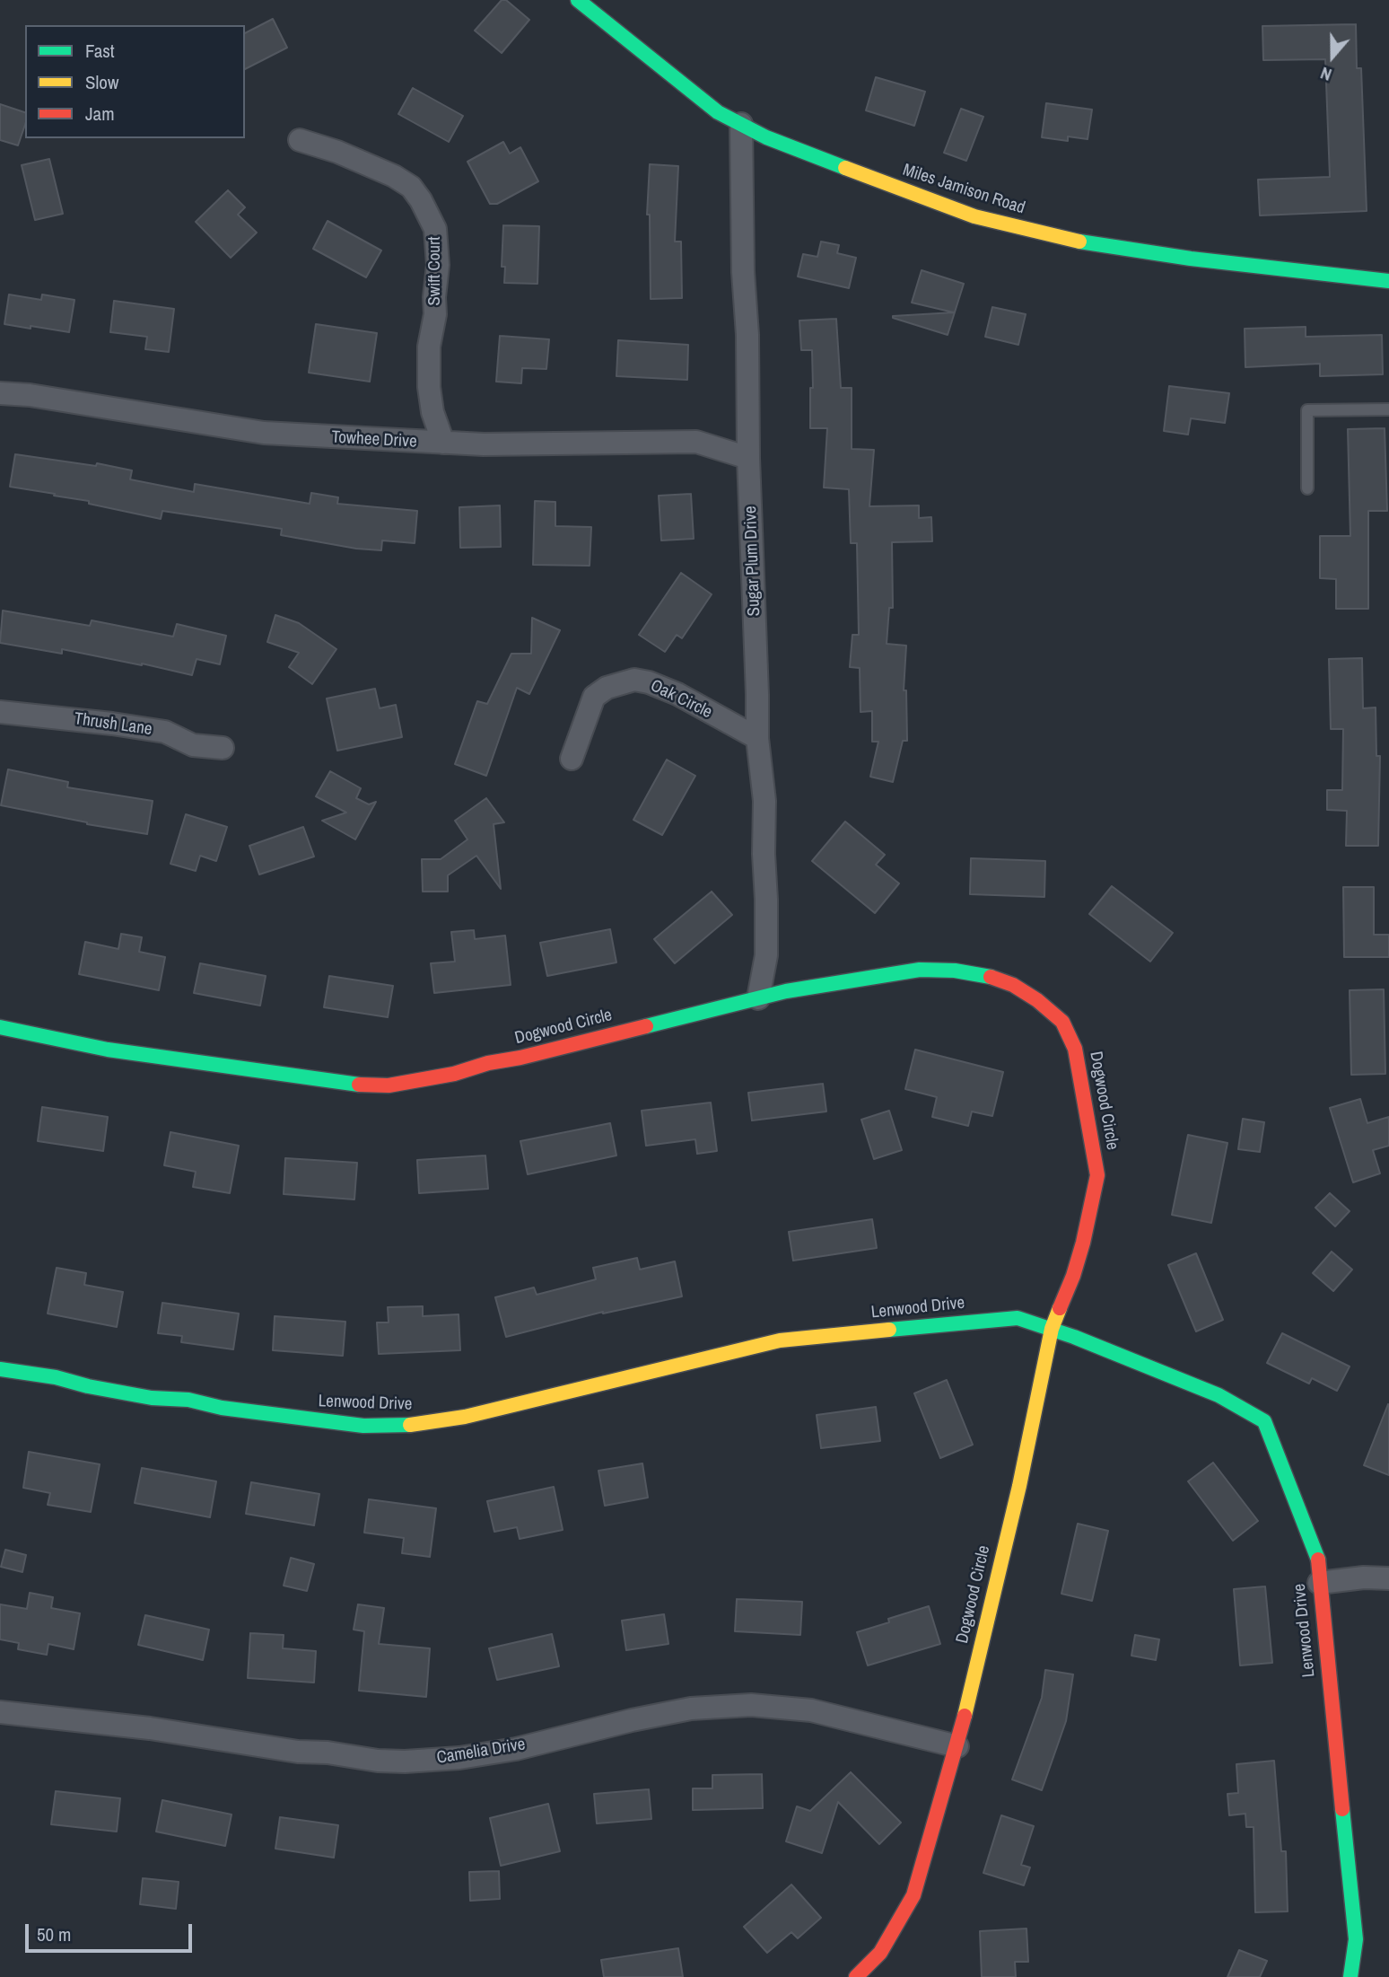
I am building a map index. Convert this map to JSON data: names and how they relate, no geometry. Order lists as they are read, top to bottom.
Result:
{
  "streets": {
    "street": [
      "Miles Jamison Road",
      "Swift Court",
      "Towhee Drive",
      "Sugar Plum Drive",
      "Oak Circle",
      "Thrush Lane",
      "Dogwood Circle",
      "Lenwood Drive",
      "Camelia Drive"
    ]
  },
  "crossings": [
    ["Miles Jamison Road", "Sugar Plum Drive"],
    ["Swift Court", "Towhee Drive"],
    ["Towhee Drive", "Sugar Plum Drive"],
    ["Sugar Plum Drive", "Oak Circle"],
    ["Sugar Plum Drive", "Dogwood Circle"],
    ["Dogwood Circle", "Lenwood Drive"],
    ["Dogwood Circle", "Camelia Drive"]
  ],
  "legend": ["Fast", "Slow", "Jam"],
  "scale_bar": "50 m",
  "north": "bottom"
}
